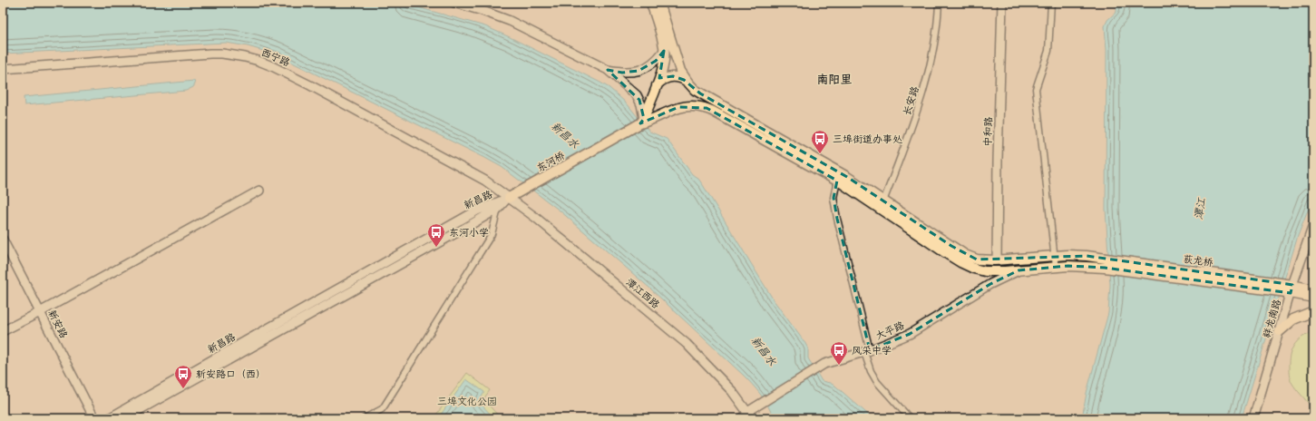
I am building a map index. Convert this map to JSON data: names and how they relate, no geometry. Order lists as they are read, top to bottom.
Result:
{
  "streets": {
    "main road": ["东河桥", "荻龙桥"],
    "street": [
      "西宁路",
      "长安路",
      "中和路",
      "新昌路",
      "潭江西路",
      "祥龙南路",
      "新安路",
      "大平路"
    ]
  },
  "crossings": [
    ["西宁路", "东河桥"],
    ["西宁路", "新昌路"],
    ["西宁路", "潭江西路"],
    ["东河桥", "新昌路"],
    ["东河桥", "荻龙桥"],
    ["东河桥", "潭江西路"],
    ["东河桥", "大平路"],
    ["新昌路", "潭江西路"],
    ["荻龙桥", "祥龙南路"],
    ["潭江西路", "大平路"]
  ],
  "districts": ["南阳里"],
  "water": ["新昌水", "潭江"],
  "parks": ["三埠文化公园"],
  "places": {
    "bus stop": [
      "三埠街道办事处",
      "东河小学",
      "风采中学",
      "新安路口（西）"
    ]
  }
}
